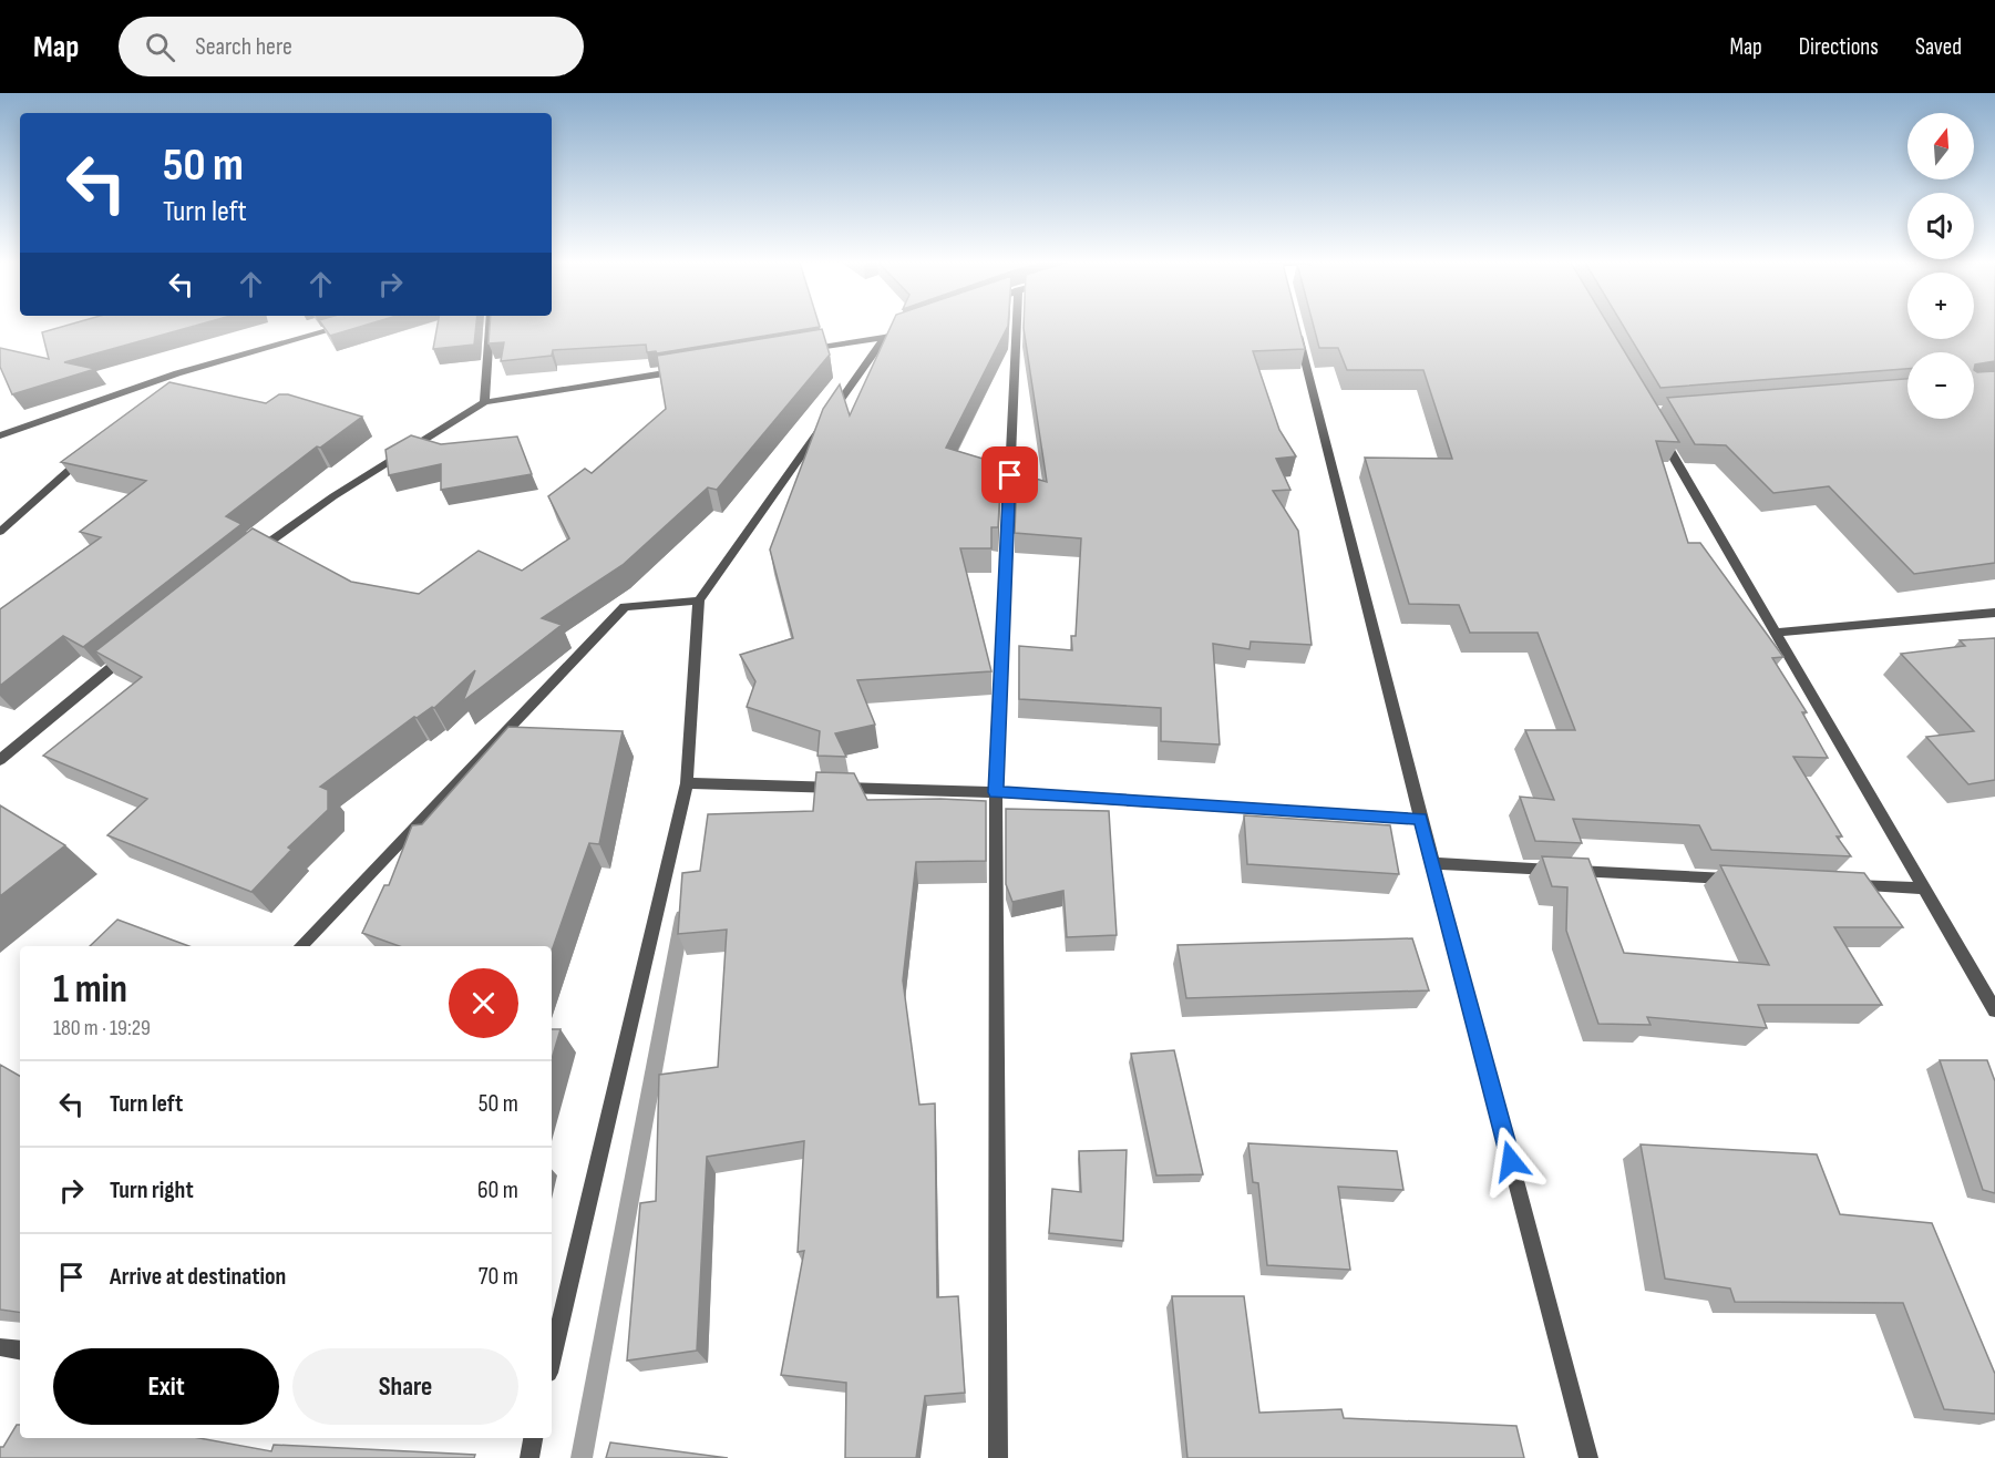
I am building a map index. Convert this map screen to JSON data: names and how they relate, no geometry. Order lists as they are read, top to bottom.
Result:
{
  "north": "top",
  "page": {
    "header": "Map",
    "search": "Search here",
    "nav": ["Map", "Directions", "Saved"],
    "map_buttons": ["+", "−"],
    "turn": ["50 m", "Turn left"],
    "heading": ["1 min", "180 m · 19:29"],
    "list": [
      {
        "name": "Turn left",
        "value": "50 m"
      },
      {
        "name": "Turn right",
        "value": "60 m"
      },
      {
        "name": "Arrive at destination",
        "value": "70 m"
      }
    ],
    "buttons": ["Exit", "Share"]
  }
}
